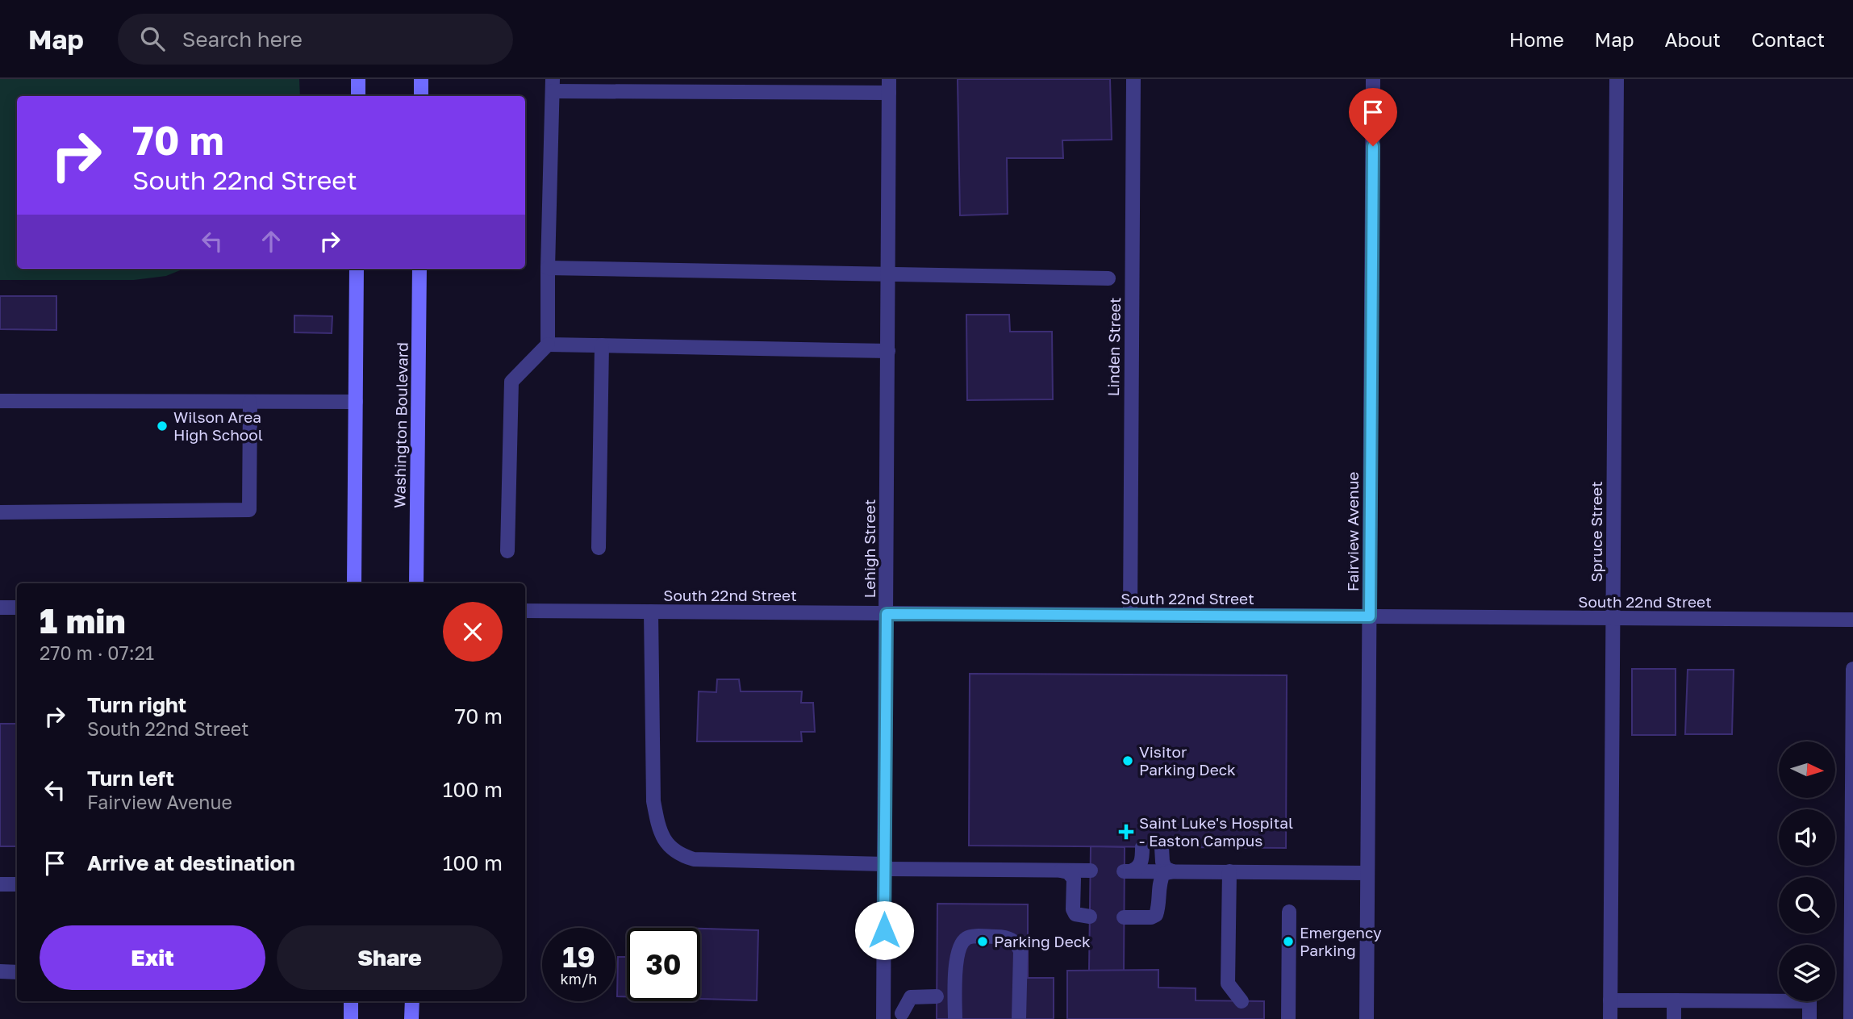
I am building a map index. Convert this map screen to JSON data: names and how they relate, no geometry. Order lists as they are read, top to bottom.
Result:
{
  "streets": {
    "street": [
      "Linden Street",
      "Washington Boulevard",
      "Fairview Avenue",
      "Spruce Street",
      "Lehigh Street",
      "South 22nd Street"
    ]
  },
  "crossings": [
    ["Linden Street", "South 22nd Street"],
    ["Fairview Avenue", "South 22nd Street"],
    ["Spruce Street", "South 22nd Street"],
    ["Lehigh Street", "South 22nd Street"]
  ],
  "places": {
    "other": [
      "Wilson Area High School",
      "Visitor Parking Deck",
      "Parking Deck",
      "Emergency Parking"
    ],
    "health": ["Saint Luke's Hospital - Easton Campus"]
  },
  "north": "right",
  "page": {
    "header": "Map",
    "search": "Search here",
    "nav": [
      "Home",
      "Map",
      "About",
      "Contact"
    ],
    "turn": ["70 m", "South 22nd Street"],
    "heading": ["1 min", "270 m · 07:21"],
    "list": [
      {
        "name": "Turn right",
        "note": "South 22nd Street",
        "value": "70 m"
      },
      {
        "name": "Turn left",
        "note": "Fairview Avenue",
        "value": "100 m"
      },
      {
        "name": "Arrive at destination",
        "value": "100 m"
      }
    ],
    "buttons": ["Exit", "Share"],
    "speed": "19 km/h",
    "limit": "30"
  }
}
